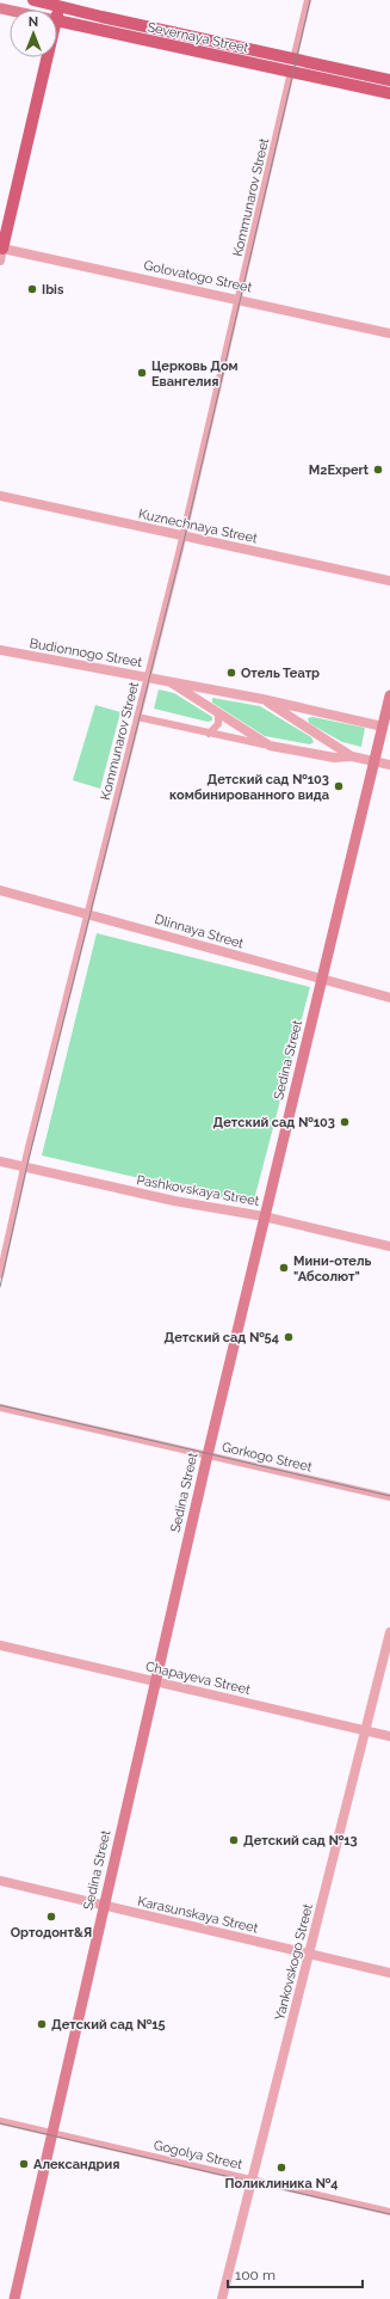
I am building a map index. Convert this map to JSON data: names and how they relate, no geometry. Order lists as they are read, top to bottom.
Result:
{
  "streets": {
    "main road": ["Severnaya Street", "Sedina Street"],
    "street": [
      "Kommunarov Street",
      "Golovatogo Street",
      "Kuznechnaya Street",
      "Budionnogo Street",
      "Dlinnaya Street",
      "Pashkovskaya Street",
      "Gorkogo Street",
      "Chapayeva Street",
      "Karasunskaya Street",
      "Yankovskogo Street",
      "Gogolya Street"
    ]
  },
  "crossings": [
    ["Severnaya Street", "Kommunarov Street"],
    ["Kommunarov Street", "Golovatogo Street"],
    ["Kommunarov Street", "Kuznechnaya Street"],
    ["Kommunarov Street", "Budionnogo Street"],
    ["Kommunarov Street", "Dlinnaya Street"],
    ["Kommunarov Street", "Pashkovskaya Street"],
    ["Budionnogo Street", "Sedina Street"],
    ["Dlinnaya Street", "Sedina Street"],
    ["Sedina Street", "Pashkovskaya Street"],
    ["Sedina Street", "Gorkogo Street"],
    ["Sedina Street", "Chapayeva Street"],
    ["Sedina Street", "Karasunskaya Street"],
    ["Sedina Street", "Gogolya Street"],
    ["Chapayeva Street", "Yankovskogo Street"],
    ["Karasunskaya Street", "Yankovskogo Street"],
    ["Yankovskogo Street", "Gogolya Street"]
  ],
  "places": [
    "Ibis",
    "Церковь Дом Евангелия",
    "M2Expert",
    "Отель Театр",
    "Детский сад №103 комбинированного вида",
    "Детский сад №103",
    "Мини-отель \"Абсолют\"",
    "Детский сад №54",
    "Детский сад №13",
    "Ортодонт&Я",
    "Детский сад №15",
    "Александрия",
    "Поликлиника №4"
  ],
  "scale_bar": "100 m",
  "north": "top"
}
